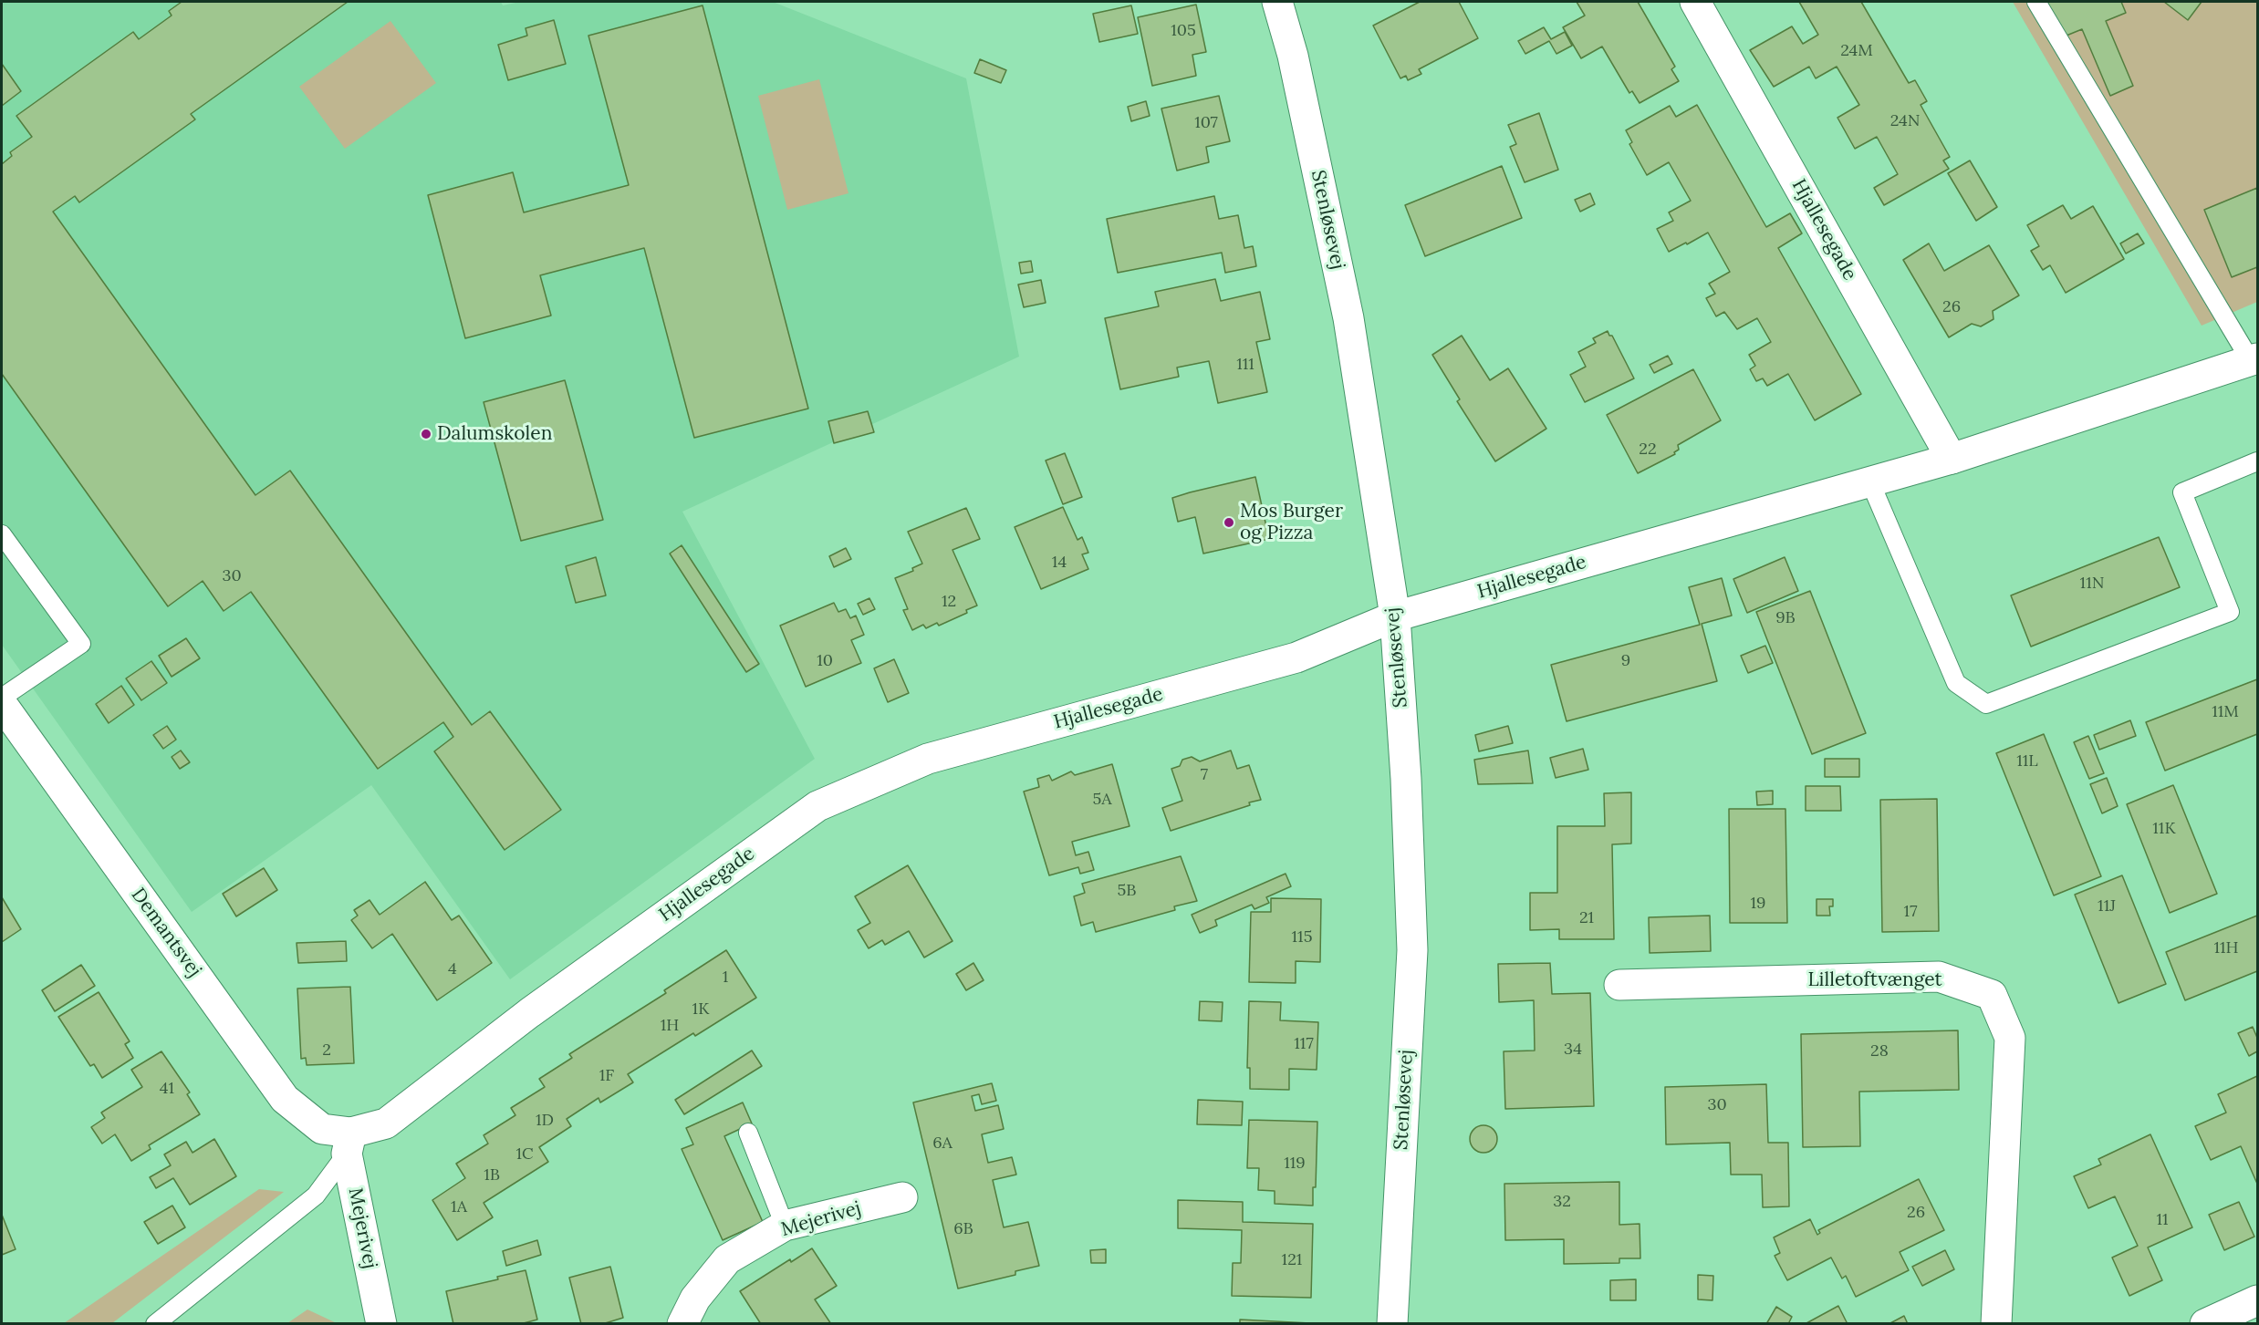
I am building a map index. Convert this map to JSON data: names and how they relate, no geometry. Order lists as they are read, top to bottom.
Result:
{
  "streets": {
    "street": [
      "Stenløsevej",
      "Hjallesegade",
      "Demantsvej",
      "Lilletoftvænget",
      "Mejerivej"
    ]
  },
  "crossings": [
    ["Stenløsevej", "Hjallesegade"],
    ["Hjallesegade", "Demantsvej"],
    ["Hjallesegade", "Mejerivej"],
    ["Demantsvej", "Mejerivej"]
  ],
  "places": ["Dalumskolen", "Mos Burger og Pizza"],
  "house_numbers": [
    "105",
    "24M",
    "24N",
    "107",
    "26",
    "111",
    "22",
    "14",
    "30",
    "11N",
    "12",
    "9B",
    "10",
    "9",
    "11M",
    "11L",
    "7",
    "5A",
    "11K",
    "5B",
    "19",
    "11J",
    "17",
    "21",
    "115",
    "11H",
    "4",
    "1",
    "1K",
    "1H",
    "117",
    "34",
    "2",
    "28",
    "1F",
    "41",
    "30",
    "1D",
    "6A",
    "1C",
    "119",
    "1B",
    "32",
    "1A",
    "26",
    "11",
    "6B",
    "121"
  ]
}
